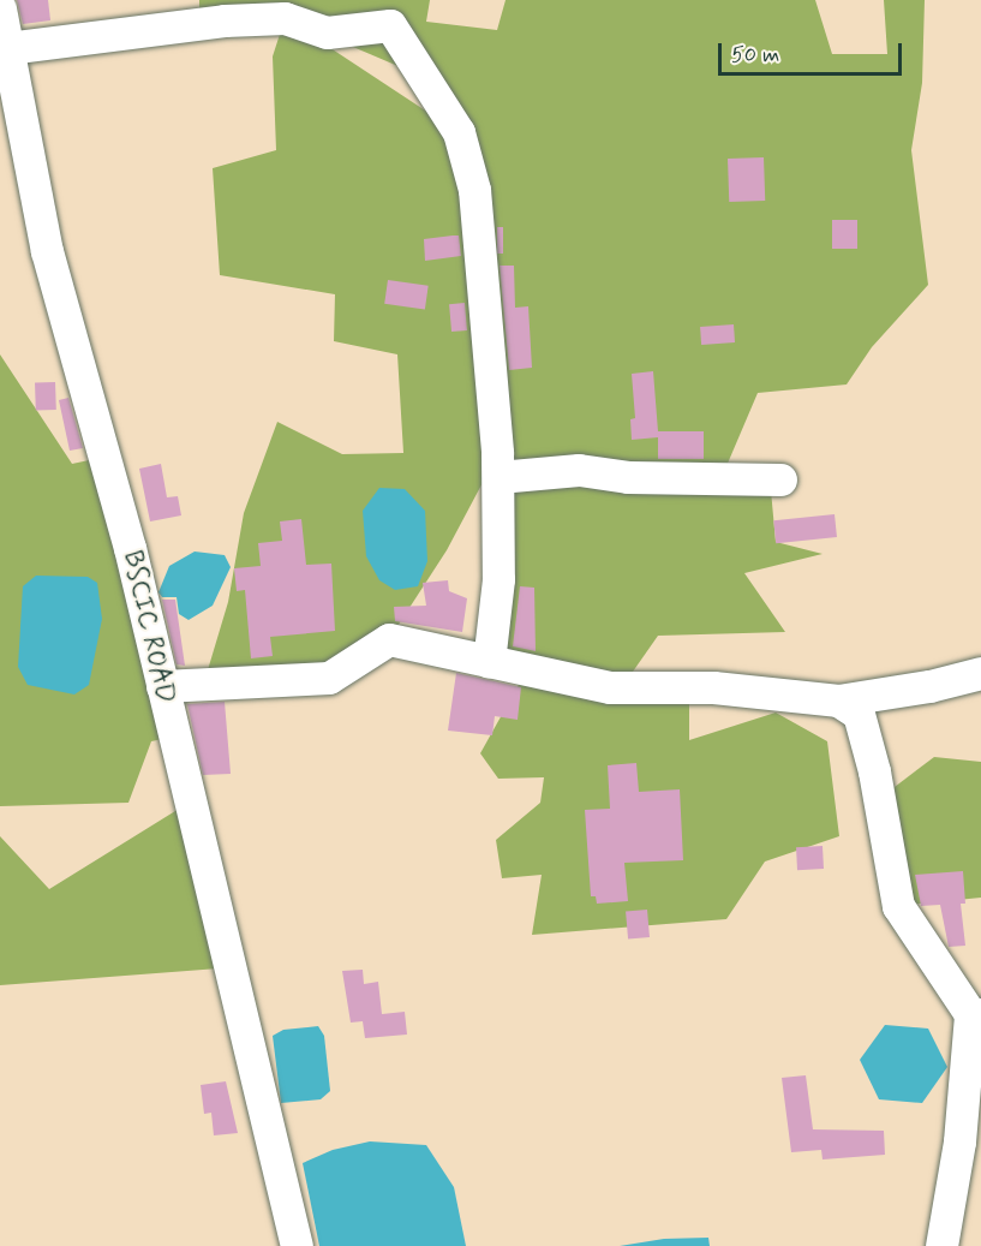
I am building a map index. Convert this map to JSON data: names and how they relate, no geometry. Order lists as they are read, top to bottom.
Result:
{
  "streets": {
    "street": ["BSCIC ROAD"]
  },
  "scale_bar": "50 m"
}
